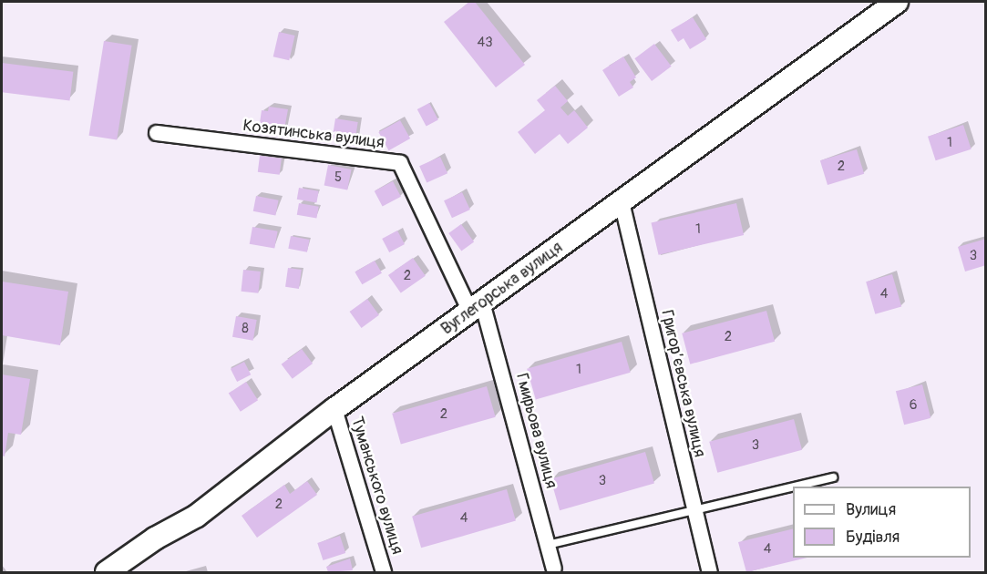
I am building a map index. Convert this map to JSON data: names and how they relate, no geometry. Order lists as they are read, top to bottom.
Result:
{
  "streets": {
    "main road": ["Вуглегорська вулиця"],
    "street": [
      "Козятинська вулиця",
      "Григор’євська вулиця",
      "Гмирьова вулиця",
      "Туманського вулиця"
    ]
  },
  "crossings": [
    ["Козятинська вулиця", "Вуглегорська вулиця"],
    ["Козятинська вулиця", "Гмирьова вулиця"],
    ["Вуглегорська вулиця", "Григор’євська вулиця"],
    ["Вуглегорська вулиця", "Гмирьова вулиця"],
    ["Вуглегорська вулиця", "Туманського вулиця"]
  ],
  "house_numbers": [
    "43",
    "1",
    "2",
    "5",
    "1",
    "3",
    "2",
    "4",
    "8",
    "2",
    "1",
    "6",
    "2",
    "3",
    "3",
    "2",
    "4",
    "4"
  ],
  "legend": ["Вулиця", "Будівля"]
}
